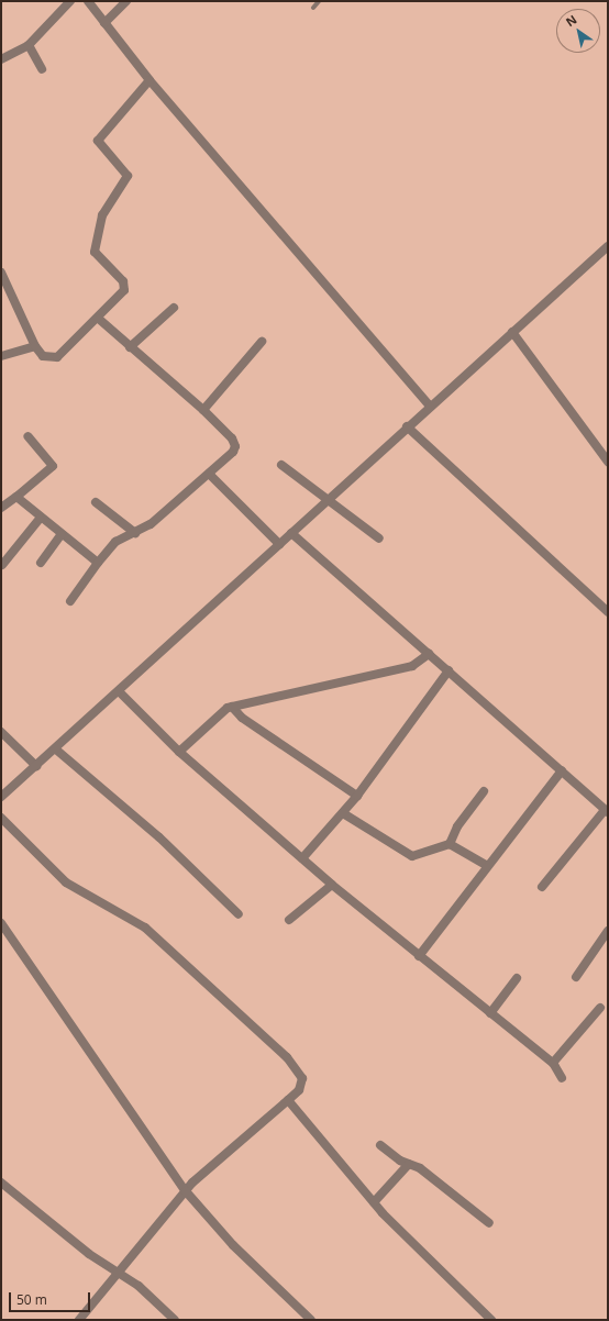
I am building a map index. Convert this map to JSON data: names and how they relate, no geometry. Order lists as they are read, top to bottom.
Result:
{
  "scale_bar": "50 m",
  "north": "top left"
}
